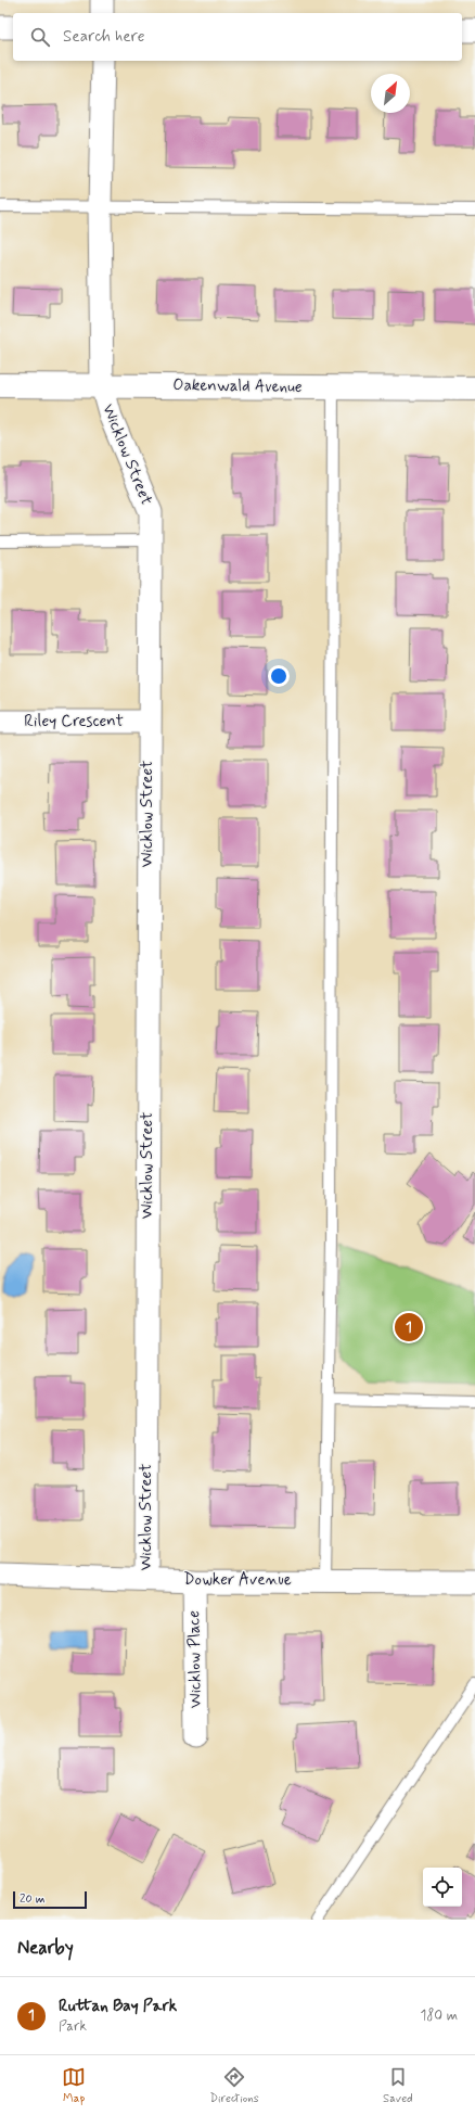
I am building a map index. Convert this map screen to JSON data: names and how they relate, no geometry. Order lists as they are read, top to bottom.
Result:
{
  "streets": {
    "street": [
      "Oakenwald Avenue",
      "Wicklow Street",
      "Riley Crescent",
      "Dowker Avenue",
      "Wicklow Place"
    ]
  },
  "crossings": [
    ["Oakenwald Avenue", "Wicklow Street"],
    ["Wicklow Street", "Riley Crescent"],
    ["Wicklow Street", "Dowker Avenue"],
    ["Dowker Avenue", "Wicklow Place"]
  ],
  "scale_bar": "20 m",
  "north": "top right",
  "page": {
    "search": "Search here",
    "pins": "1",
    "scale": "20 m",
    "heading": "Nearby",
    "list": [
      {
        "mark": "1",
        "name": "Ruttan Bay Park",
        "note": "Park",
        "value": "180 m"
      }
    ],
    "nav": ["Map", "Directions", "Saved"]
  }
}
